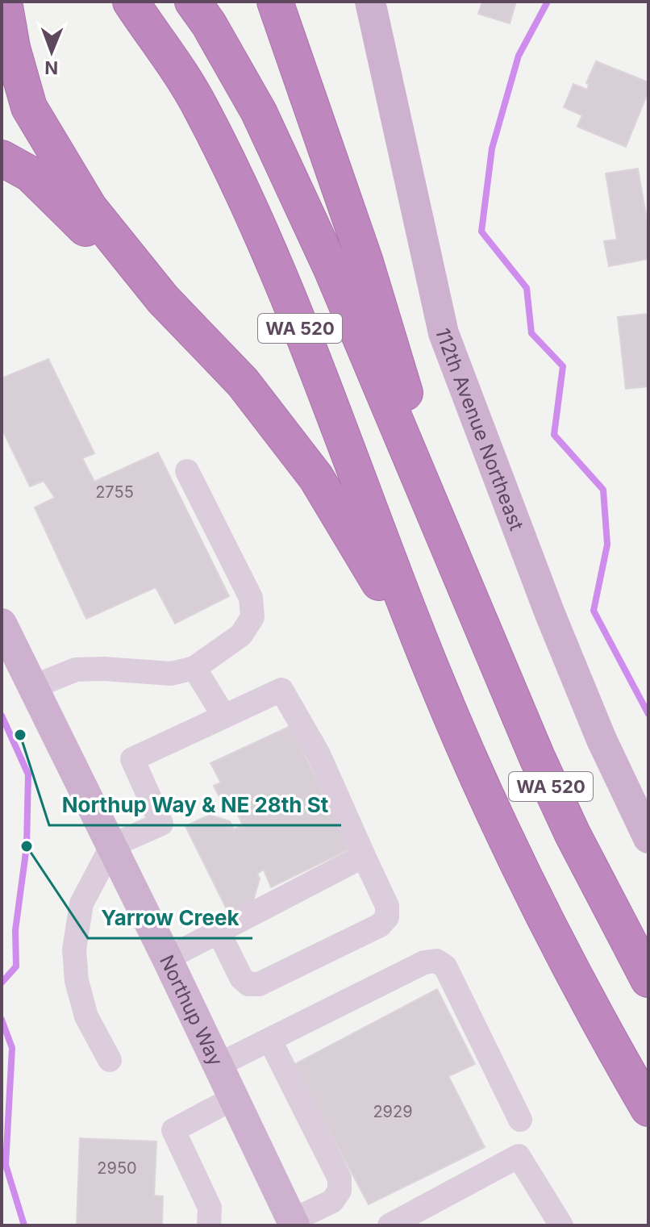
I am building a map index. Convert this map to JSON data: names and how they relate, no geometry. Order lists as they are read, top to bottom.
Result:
{
  "streets": {
    "highway": ["WA 520"],
    "main road": ["112th Avenue Northeast", "Northup Way"]
  },
  "places": ["Northup Way & NE 28th St", "Yarrow Creek"],
  "house_numbers": ["2755", "2929", "2950"],
  "north": "bottom"
}
